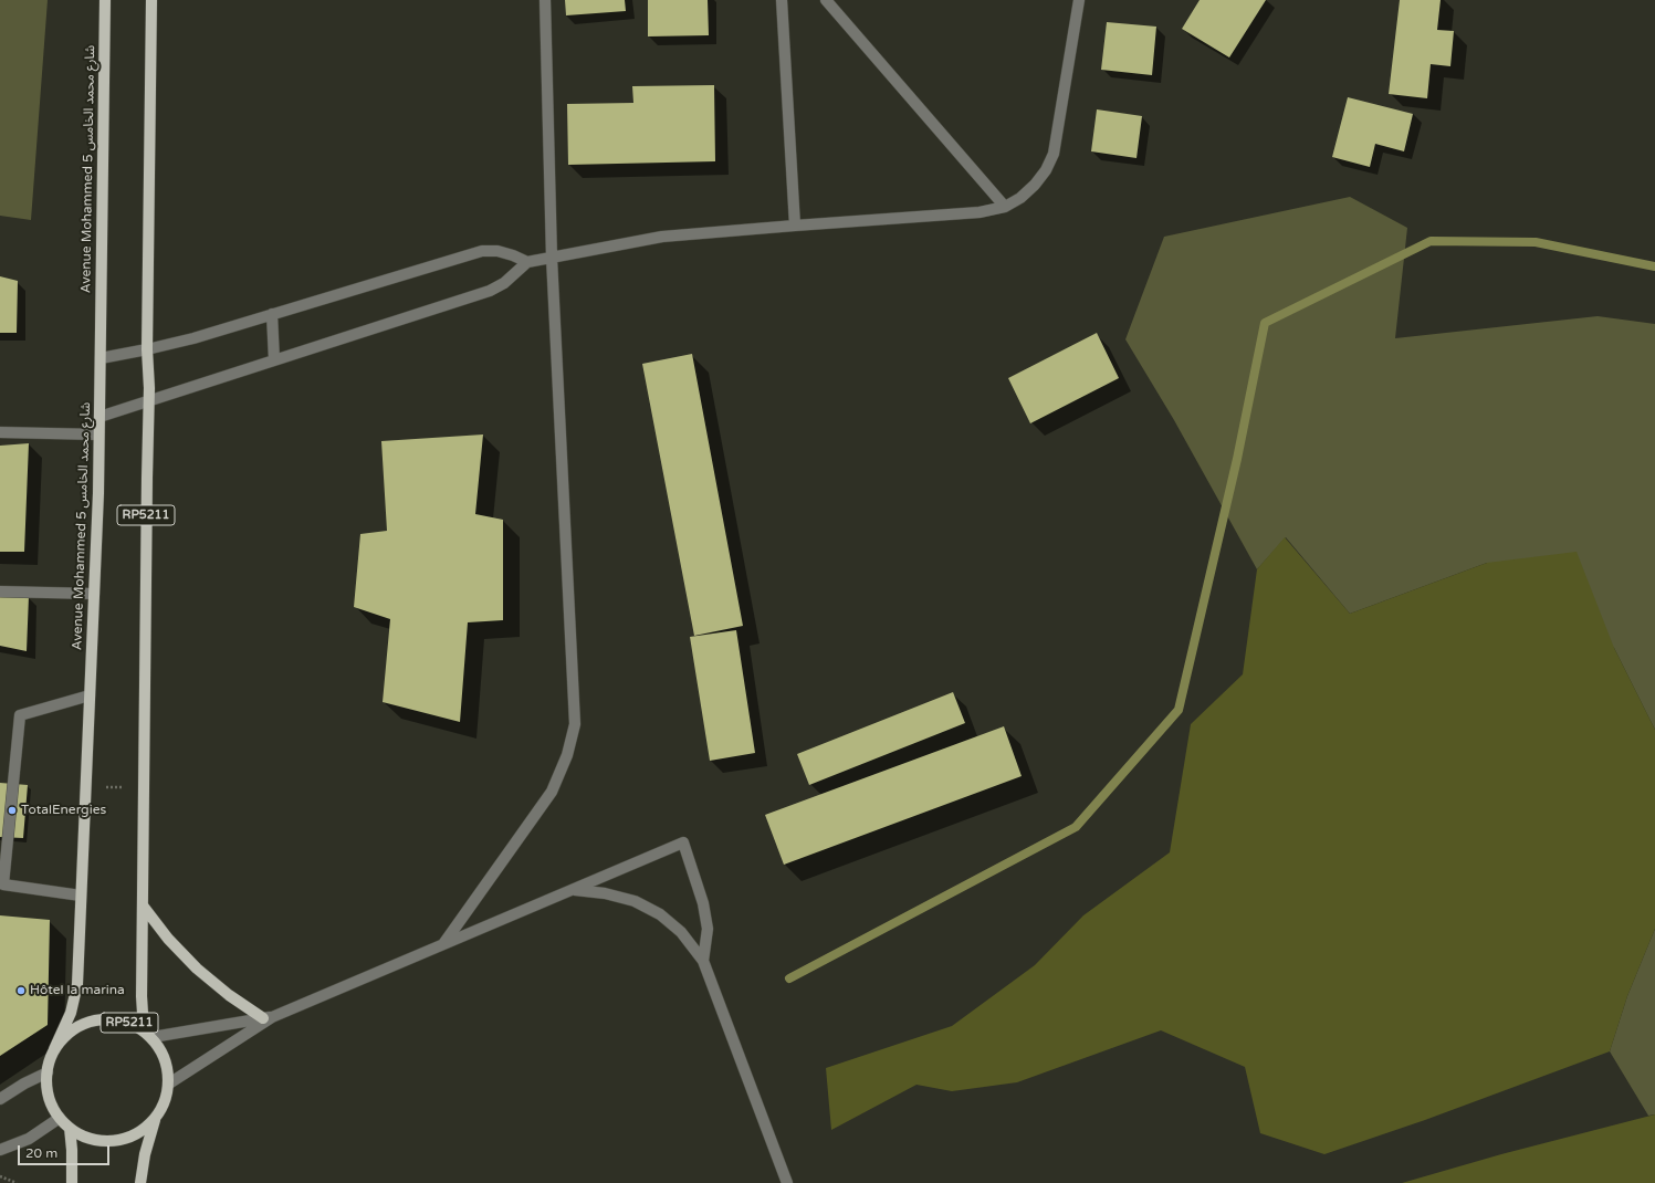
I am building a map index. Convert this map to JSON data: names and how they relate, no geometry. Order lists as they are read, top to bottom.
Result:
{
  "streets": {
    "main road": ["Avenue Mohammed 5 شارع محمد الخامس", "RP5211"]
  },
  "crossings": [
    ["Avenue Mohammed 5 شارع محمد الخامس", "RP5211"]
  ],
  "places": ["TotalEnergies", "Hôtel la marina"],
  "scale_bar": "20 m"
}
